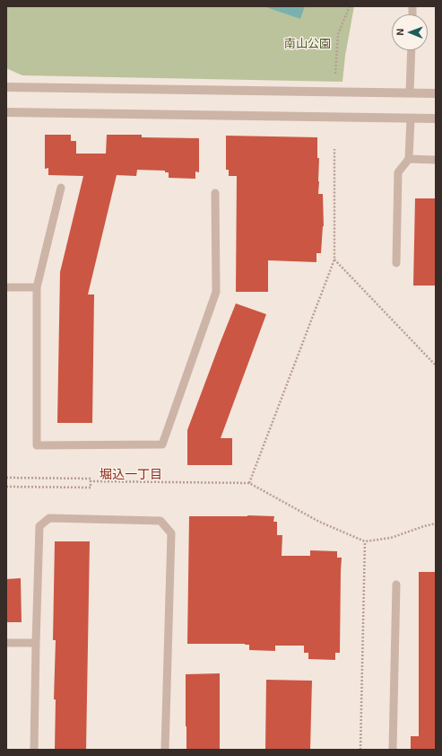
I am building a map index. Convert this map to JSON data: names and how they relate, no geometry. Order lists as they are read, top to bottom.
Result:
{
  "districts": ["堀込一丁目"],
  "parks": ["南山公園"],
  "north": "left"
}
